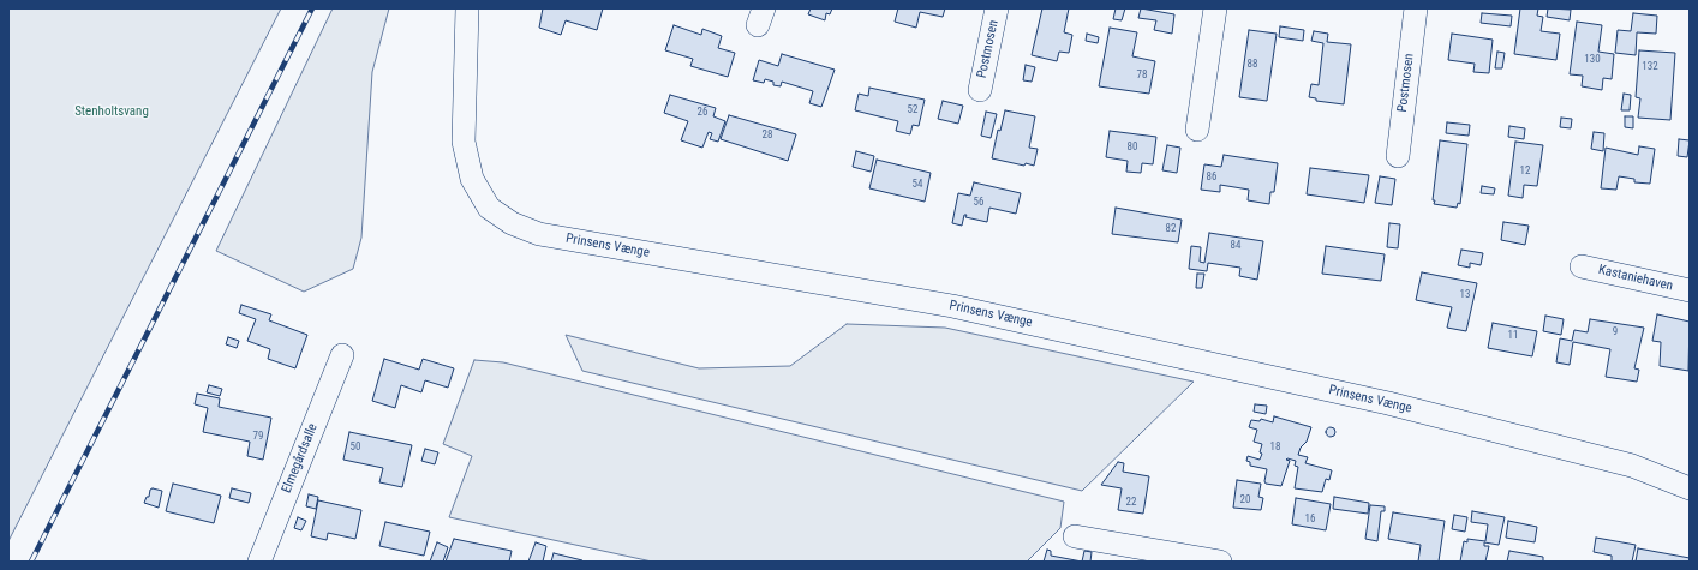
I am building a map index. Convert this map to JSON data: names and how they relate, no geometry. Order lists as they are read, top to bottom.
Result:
{
  "streets": {
    "street": [
      "Postmosen",
      "Prinsens Vænge",
      "Kastaniehaven",
      "Elmegårdsalle"
    ]
  },
  "parks": ["Stenholtsvang"],
  "house_numbers": [
    "130",
    "88",
    "132",
    "78",
    "52",
    "26",
    "28",
    "80",
    "12",
    "86",
    "54",
    "56",
    "82",
    "84",
    "13",
    "9",
    "11",
    "79",
    "50",
    "18",
    "20",
    "22",
    "16"
  ]
}
